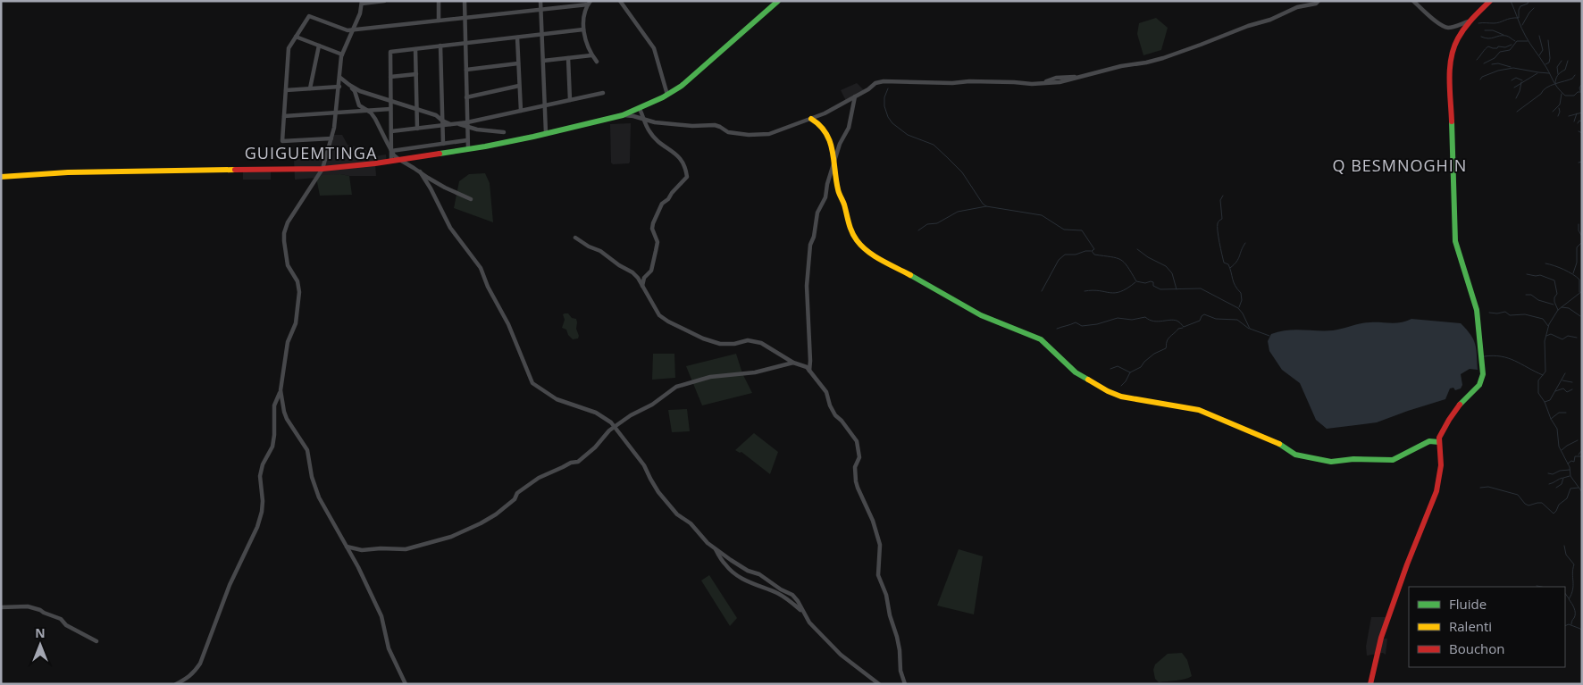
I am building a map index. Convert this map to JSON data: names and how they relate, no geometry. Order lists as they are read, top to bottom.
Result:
{
  "districts": ["GUIGUEMTINGA", "Q BESMNOGHIN"],
  "legend": ["Fluide", "Ralenti", "Bouchon"],
  "north": "top"
}
